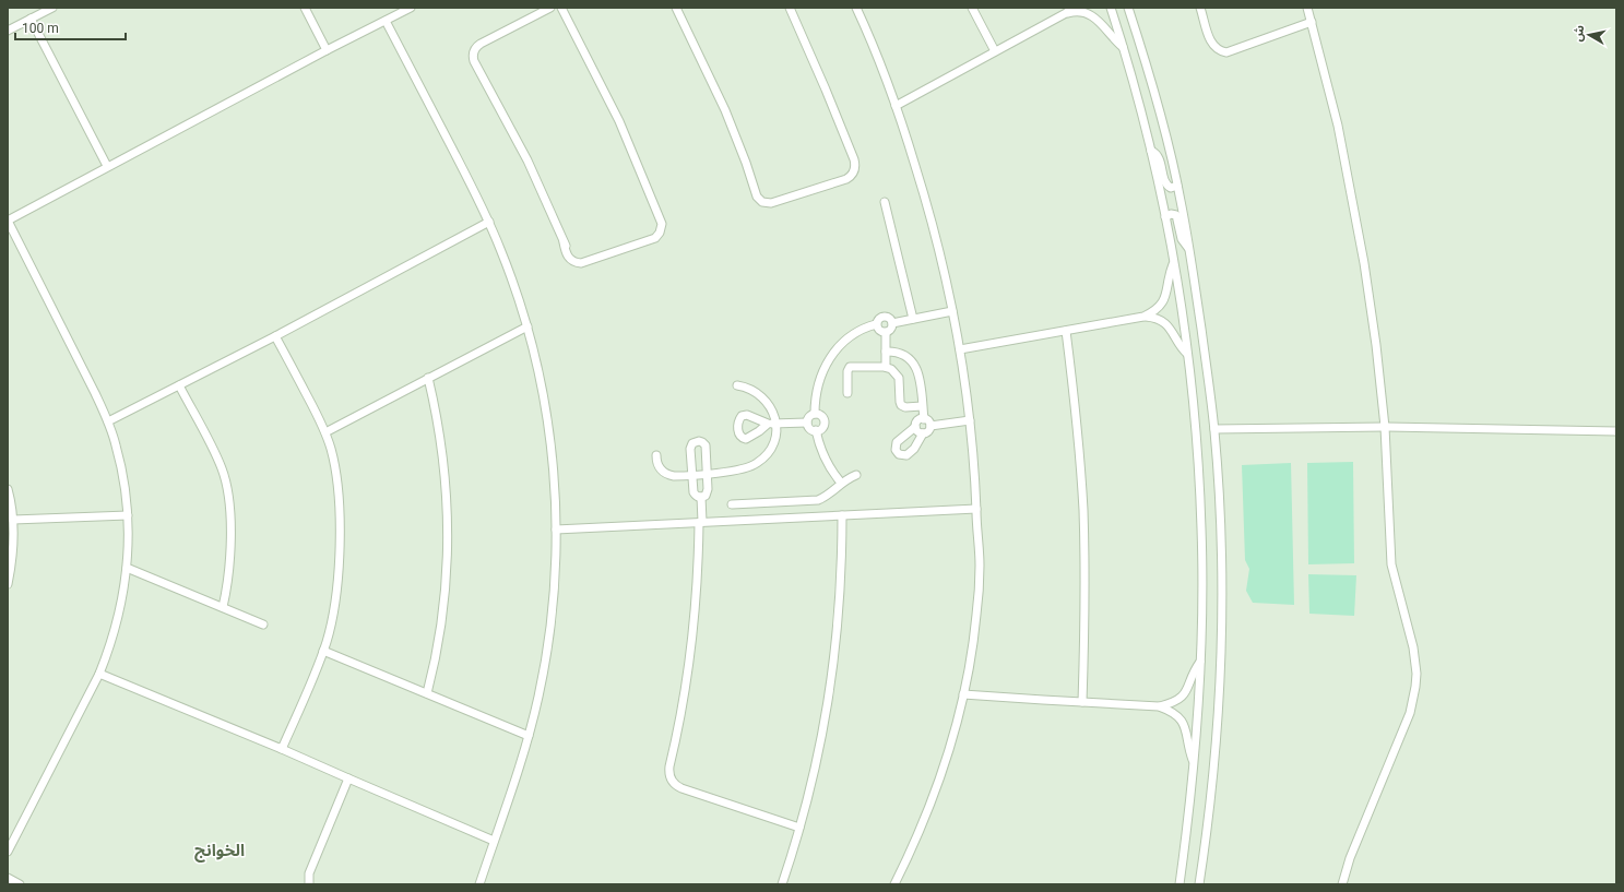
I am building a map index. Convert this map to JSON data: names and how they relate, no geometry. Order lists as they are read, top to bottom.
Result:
{
  "districts": ["الخوانج"],
  "scale_bar": "100 m",
  "north": "left"
}
